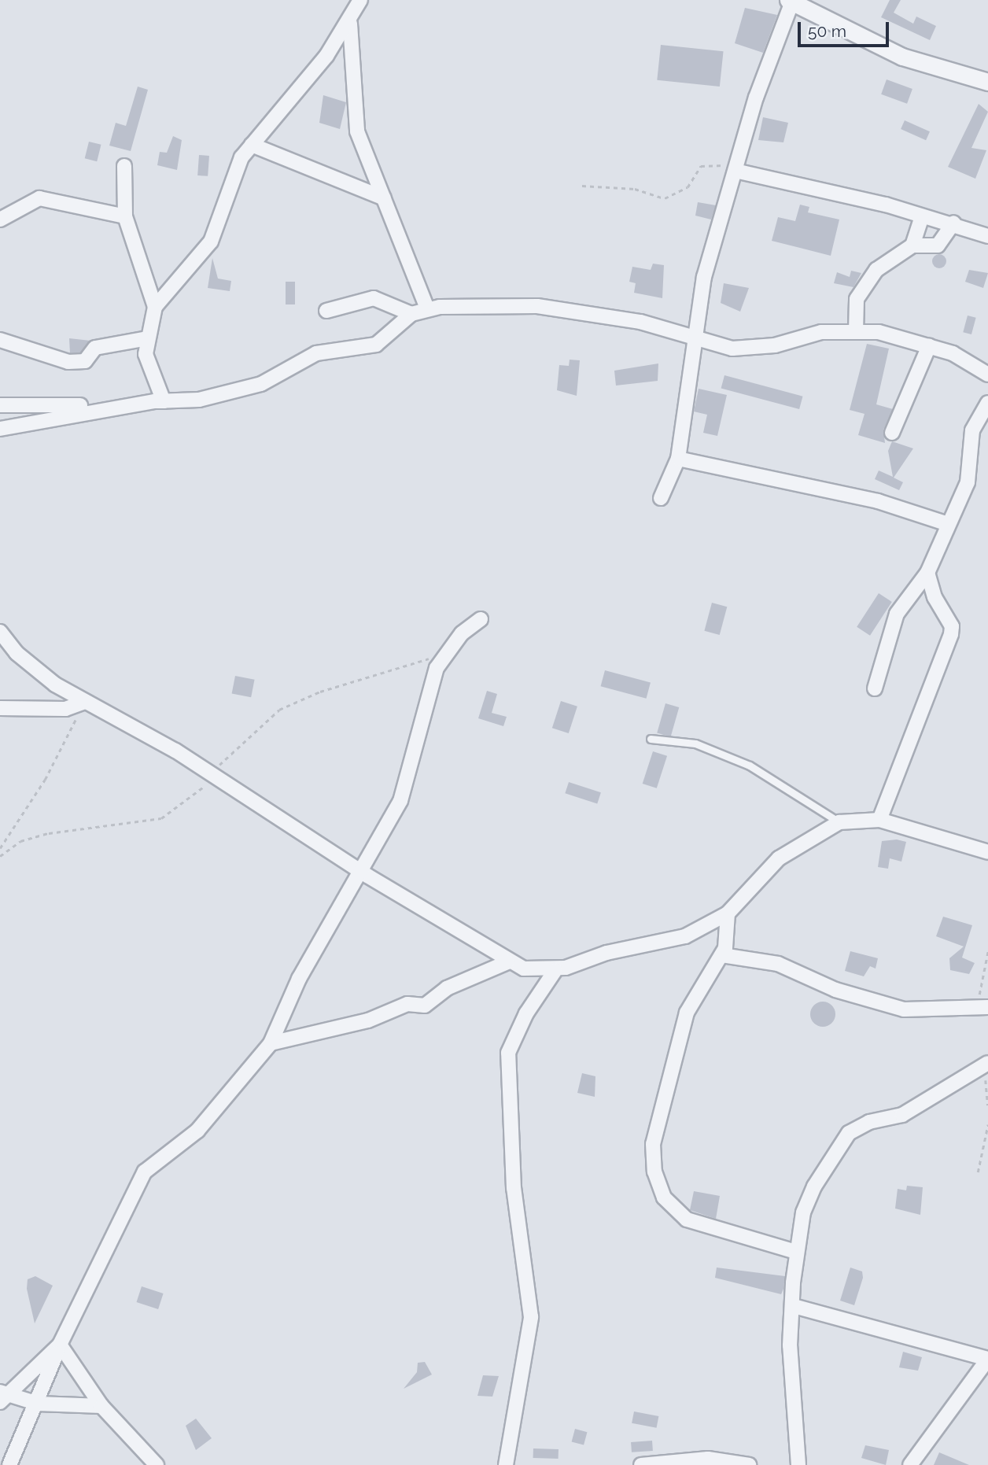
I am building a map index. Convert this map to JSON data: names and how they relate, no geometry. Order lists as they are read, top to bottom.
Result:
{
  "scale_bar": "50 m"
}
